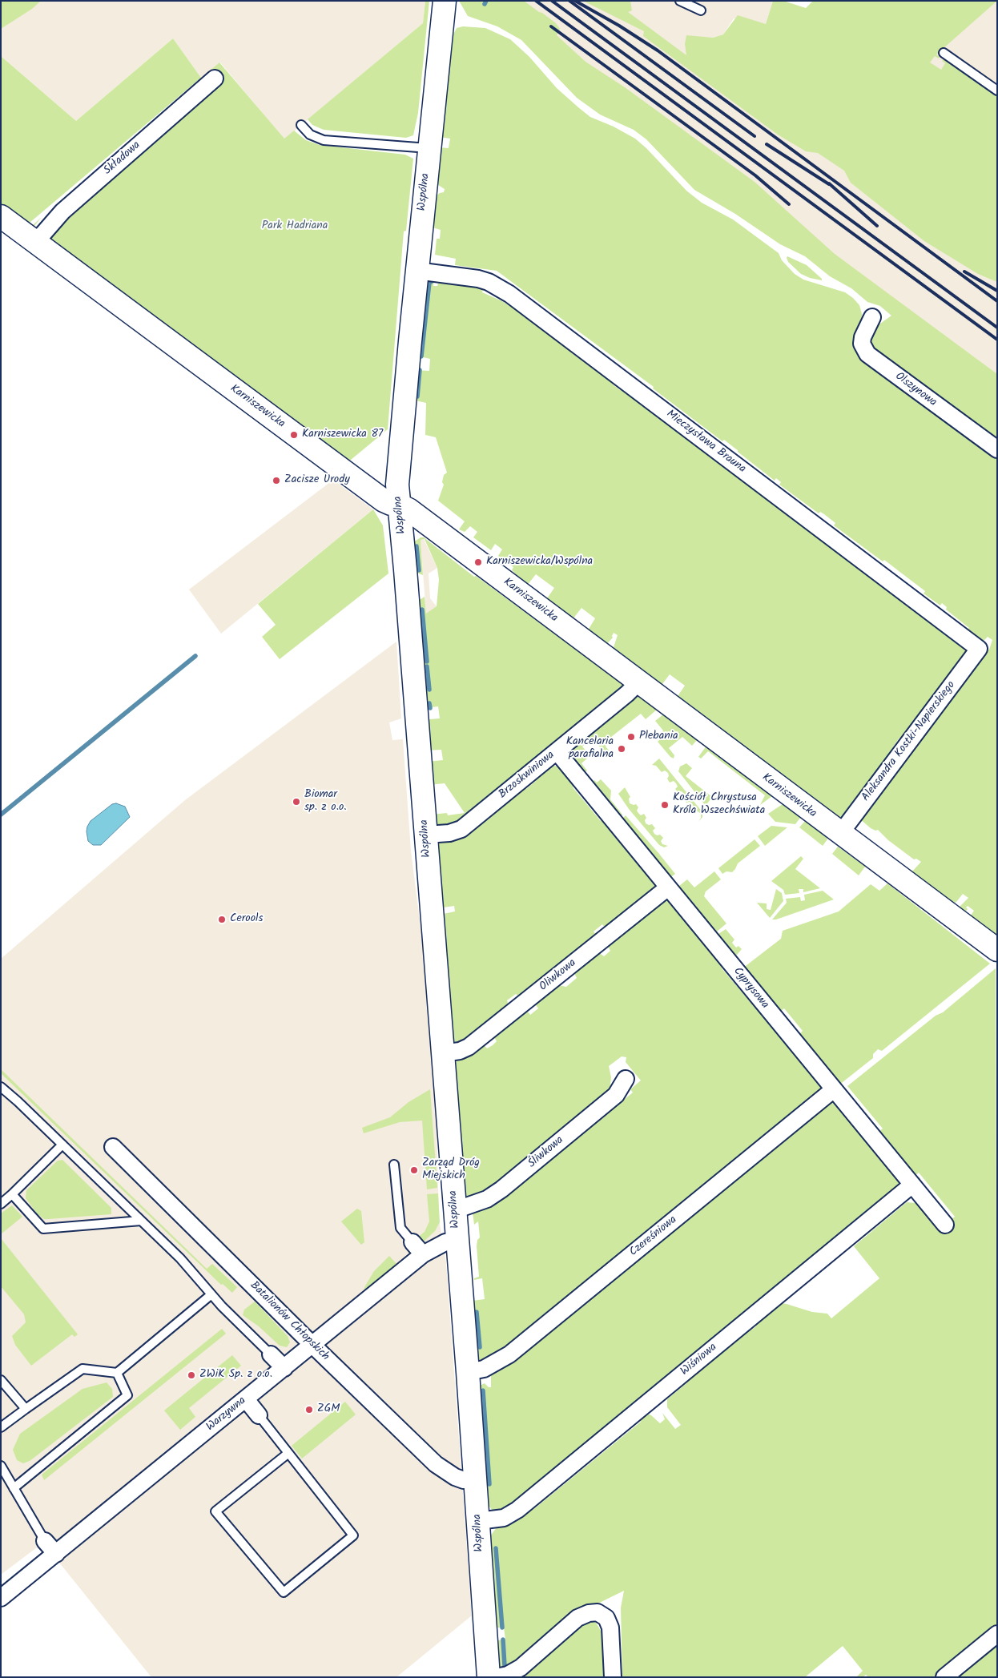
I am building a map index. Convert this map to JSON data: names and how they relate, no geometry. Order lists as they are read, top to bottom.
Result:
{
  "streets": {
    "street": [
      "Składowa",
      "Wspólna",
      "Olszynowa",
      "Karniszewicka",
      "Mieczysława Brauna",
      "Aleksandra Kostki-Napierskiego",
      "Brzoskwiniowa",
      "Oliwkowa",
      "Cyprysowa",
      "Śliwkowa",
      "Czereśniowa",
      "Batalionów Chłopskich",
      "Wiśniowa",
      "Warzywna"
    ]
  },
  "crossings": [
    ["Składowa", "Karniszewicka"],
    ["Wspólna", "Karniszewicka"],
    ["Wspólna", "Mieczysława Brauna"],
    ["Wspólna", "Brzoskwiniowa"],
    ["Wspólna", "Oliwkowa"],
    ["Wspólna", "Śliwkowa"],
    ["Wspólna", "Czereśniowa"],
    ["Wspólna", "Batalionów Chłopskich"],
    ["Wspólna", "Wiśniowa"],
    ["Wspólna", "Warzywna"],
    ["Karniszewicka", "Aleksandra Kostki-Napierskiego"],
    ["Karniszewicka", "Brzoskwiniowa"],
    ["Mieczysława Brauna", "Aleksandra Kostki-Napierskiego"],
    ["Brzoskwiniowa", "Cyprysowa"],
    ["Oliwkowa", "Cyprysowa"],
    ["Cyprysowa", "Czereśniowa"],
    ["Cyprysowa", "Wiśniowa"],
    ["Batalionów Chłopskich", "Warzywna"]
  ],
  "parks": ["Park Hadriana"],
  "places": [
    "Karniszewicka 87",
    "Zacisze Urody",
    "Karniszewicka/Wspólna",
    "Plebania",
    "Kancelaria parafialna",
    "Biomar sp. z o.o.",
    "Kościół Chrystusa Króla Wszechświata",
    "Cerools",
    "Zarząd Dróg Miejskich",
    "ZWiK Sp. z o.o.",
    "ZGM"
  ]
}
